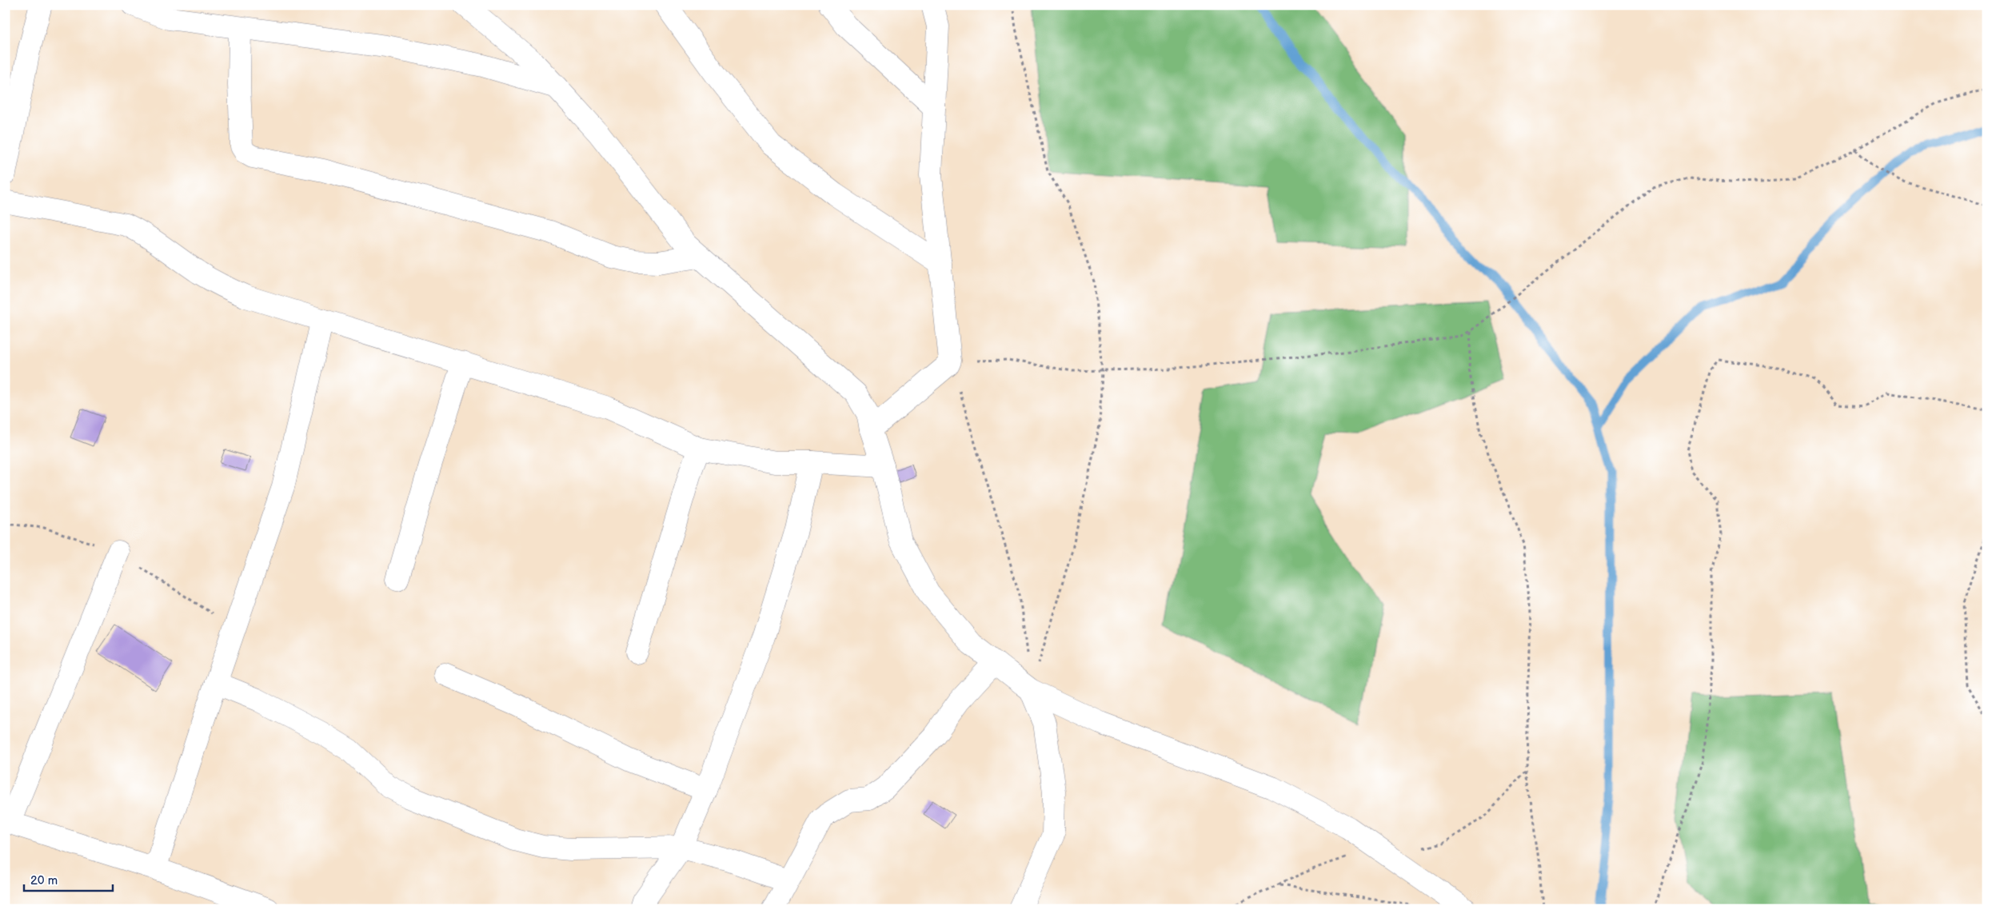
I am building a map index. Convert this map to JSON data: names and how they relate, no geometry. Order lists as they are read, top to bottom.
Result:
{
  "scale_bar": "20 m"
}
